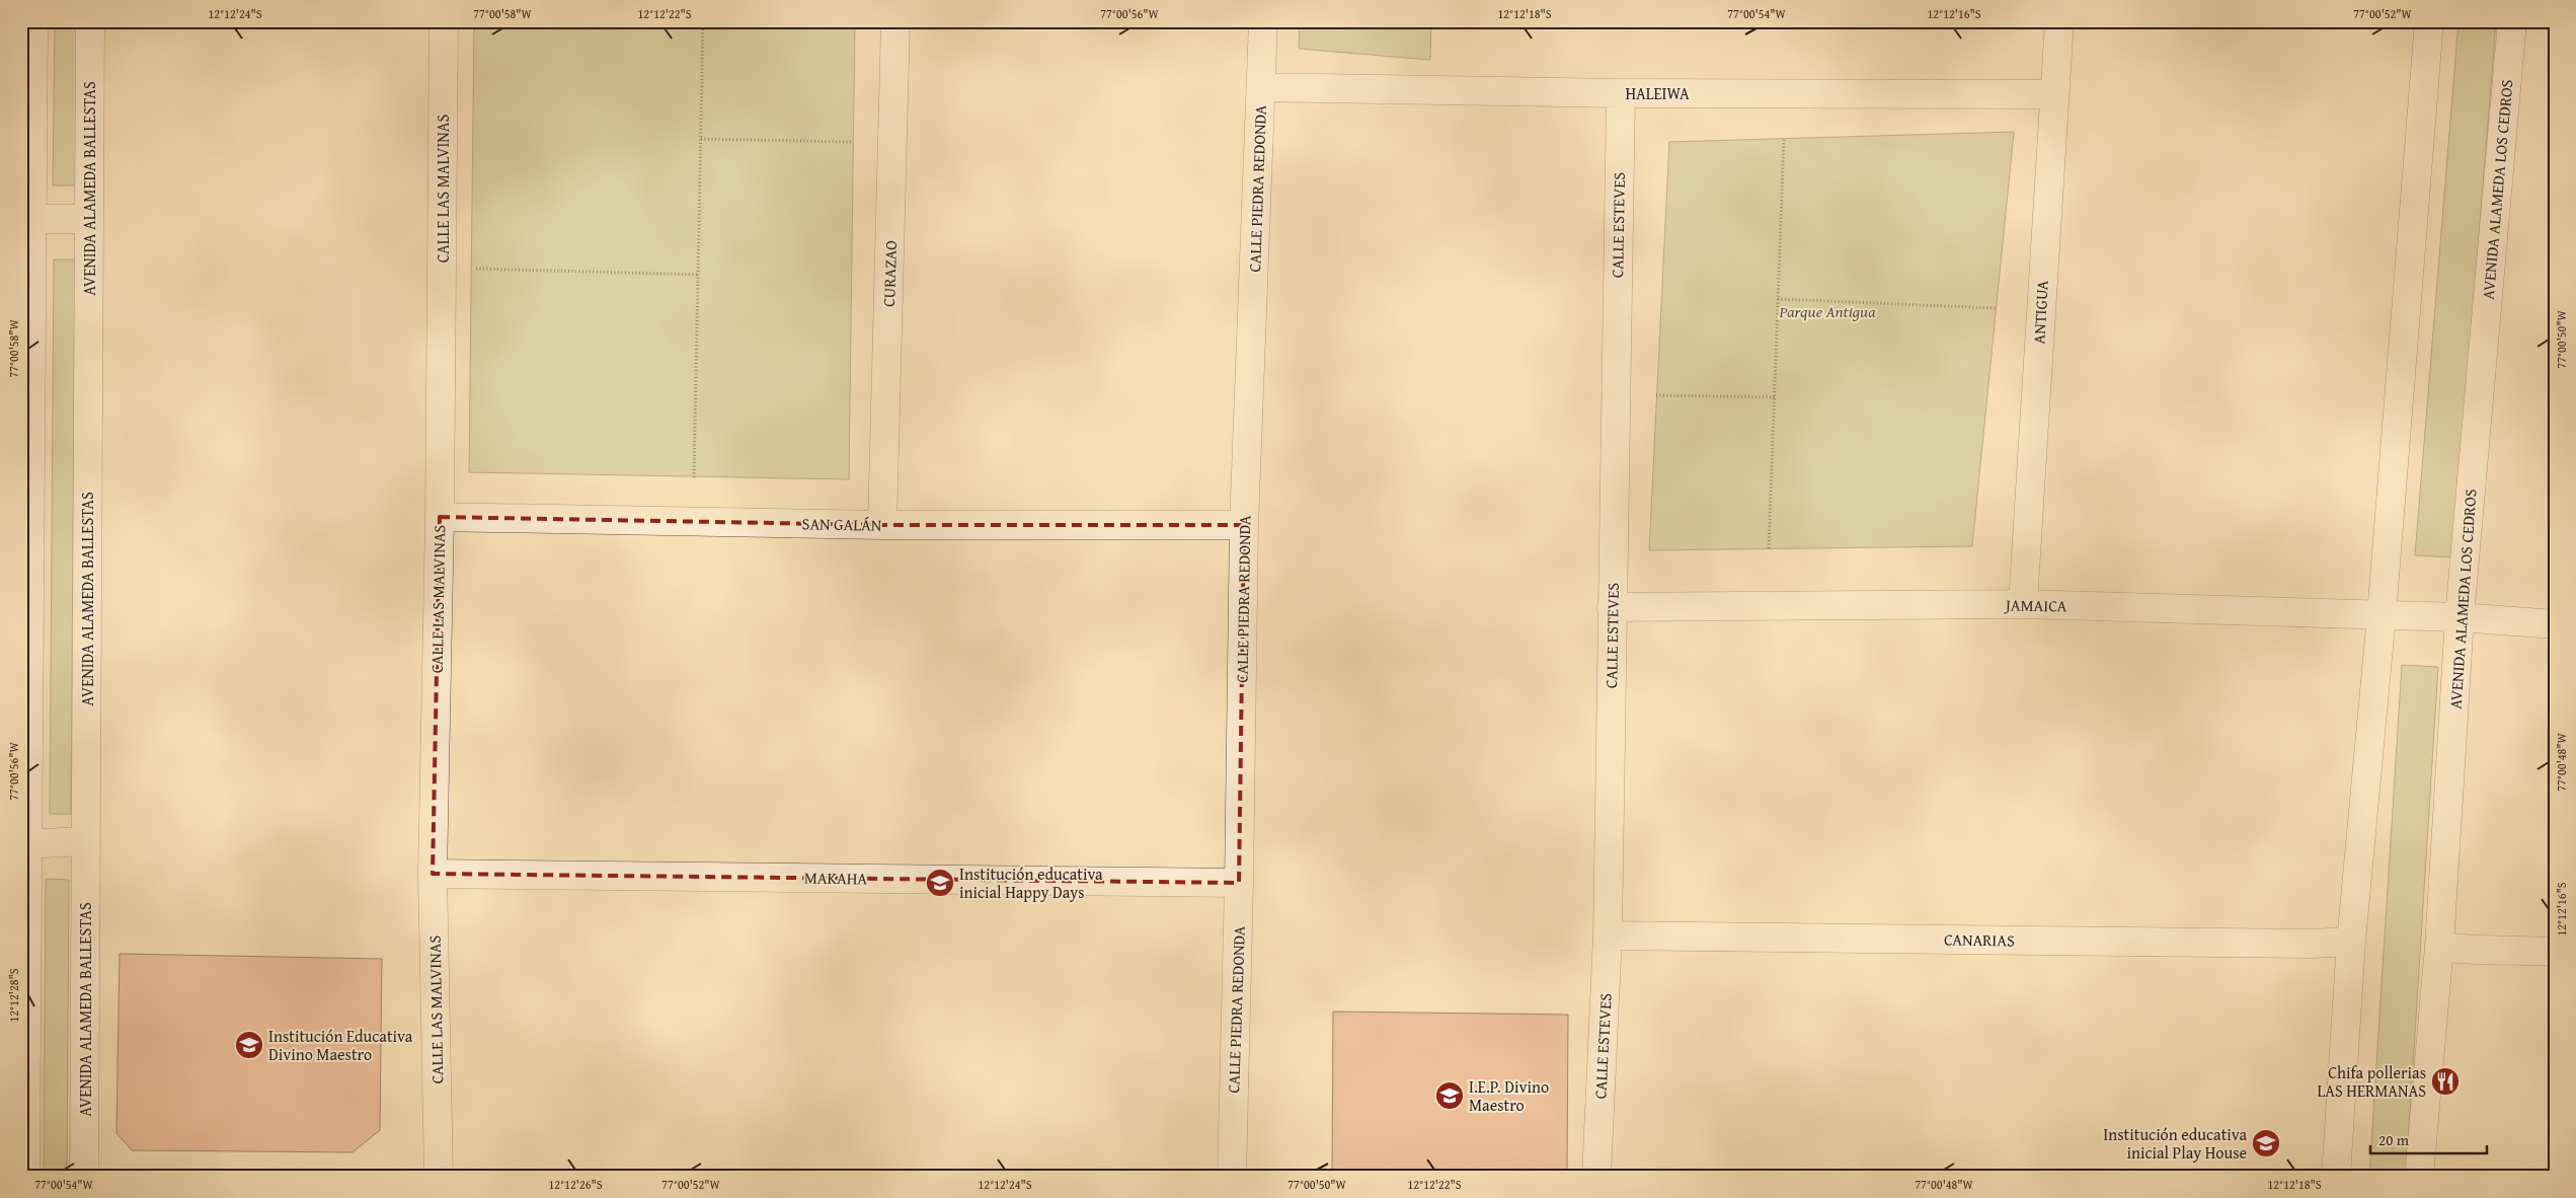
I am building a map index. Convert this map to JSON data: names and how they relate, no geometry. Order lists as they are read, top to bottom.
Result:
{
  "streets": {
    "street": [
      "HALEIWA",
      "AVENIDA ALAMEDA BALLESTAS",
      "CALLE LAS MALVINAS",
      "CALLE PIEDRA REDONDA",
      "AVENIDA ALAMEDA LOS CEDROS",
      "CALLE ESTEVES",
      "CURAZAO",
      "ANTIGUA",
      "SAN GALÁN",
      "JAMAICA",
      "MAKAHA",
      "CANARIAS"
    ]
  },
  "crossings": [
    ["HALEIWA", "CALLE PIEDRA REDONDA"],
    ["HALEIWA", "CALLE ESTEVES"],
    ["HALEIWA", "ANTIGUA"],
    ["CALLE LAS MALVINAS", "SAN GALÁN"],
    ["CALLE LAS MALVINAS", "MAKAHA"],
    ["CALLE PIEDRA REDONDA", "SAN GALÁN"],
    ["CALLE PIEDRA REDONDA", "MAKAHA"],
    ["AVENIDA ALAMEDA LOS CEDROS", "JAMAICA"],
    ["CALLE ESTEVES", "JAMAICA"],
    ["CALLE ESTEVES", "CANARIAS"],
    ["CURAZAO", "SAN GALÁN"],
    ["ANTIGUA", "JAMAICA"]
  ],
  "parks": ["Parque Antigua"],
  "places": {
    "school or university": [
      "Institución educativa inicial Happy Days",
      "Institución Educativa Divino Maestro",
      "I.E.P. Divino Maestro",
      "Institución educativa inicial Play House"
    ],
    "restaurant": ["Chifa pollerias LAS HERMANAS"]
  },
  "scale_bar": "20 m",
  "coordinates": [
    "12°12'24\"S",
    "77°00'58\"W",
    "12°12'22\"S",
    "77°00'56\"W",
    "12°12'18\"S",
    "77°00'54\"W",
    "12°12'16\"S",
    "77°00'52\"W",
    "77°00'50\"W",
    "77°00'48\"W",
    "12°12'28\"S",
    "12°12'26\"S"
  ]
}
